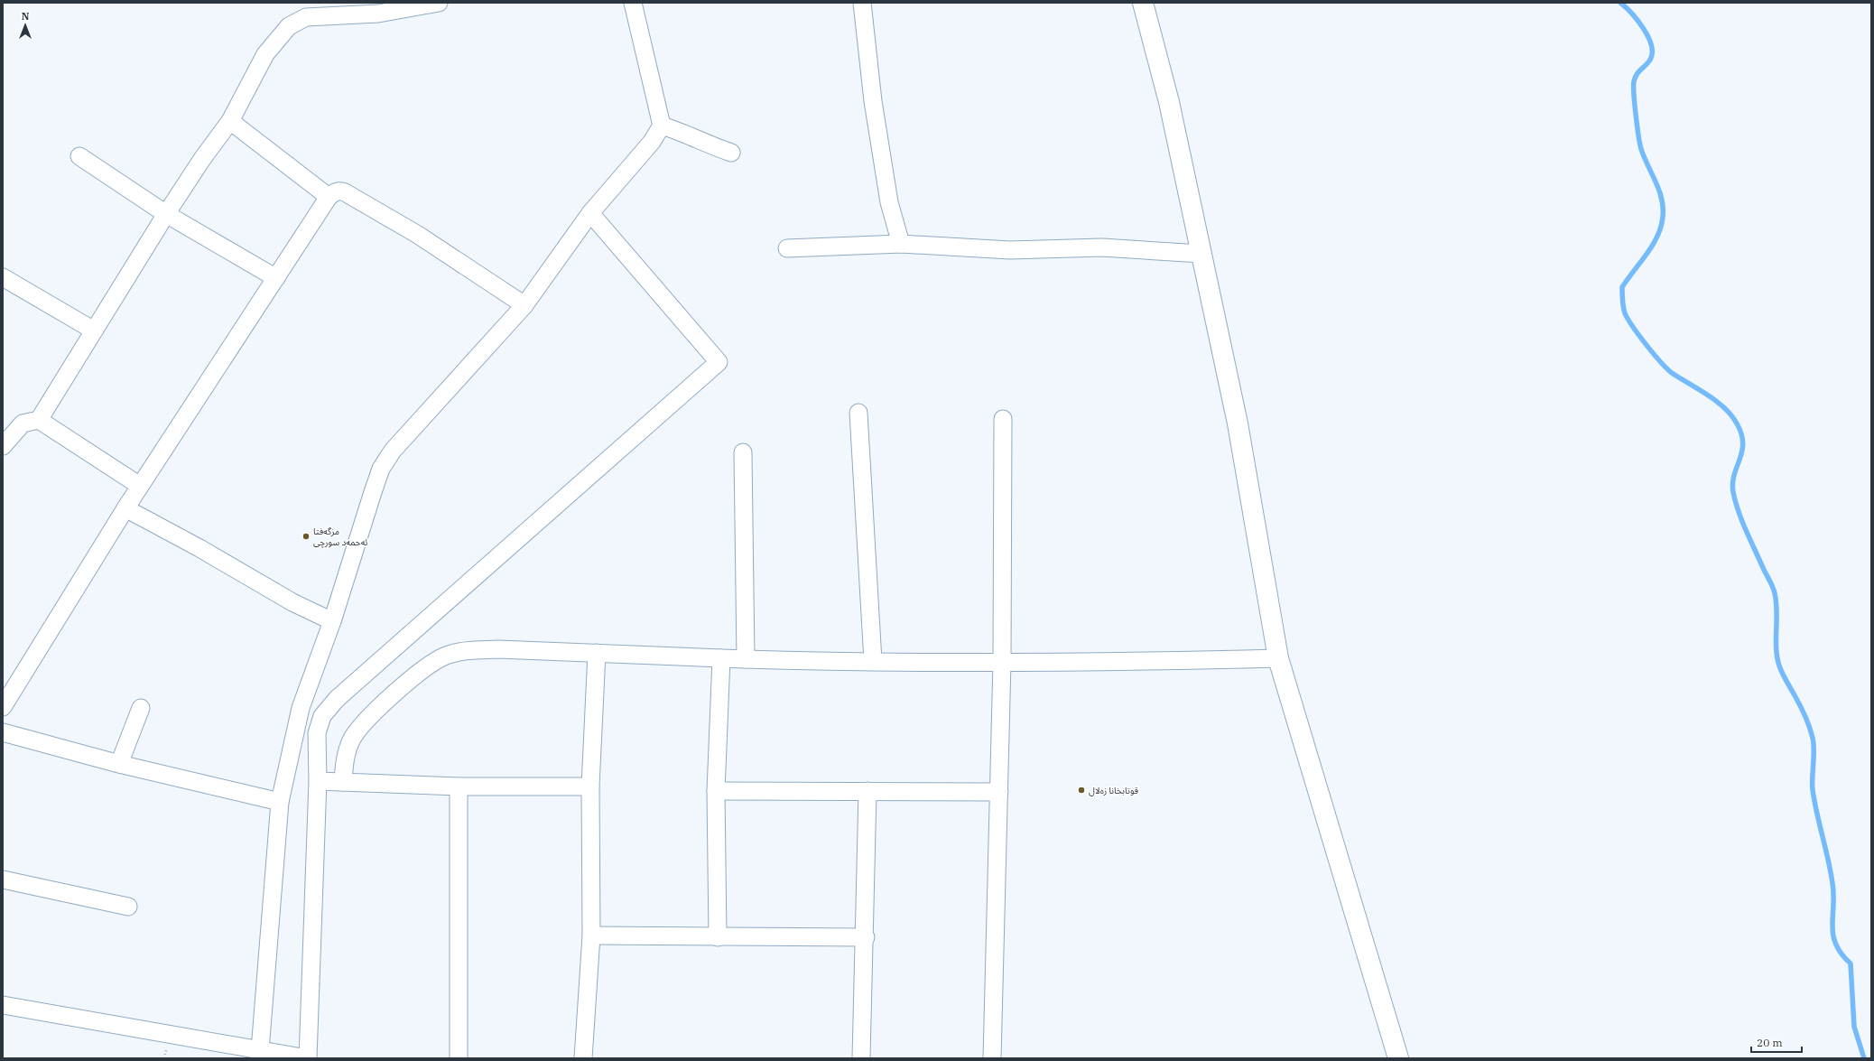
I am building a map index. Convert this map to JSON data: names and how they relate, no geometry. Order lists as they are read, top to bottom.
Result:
{
  "places": ["مزگەفتا ئەحمەد سورچی", "قوتابخانا زەلال"],
  "scale_bar": "20 m",
  "north": "top"
}
